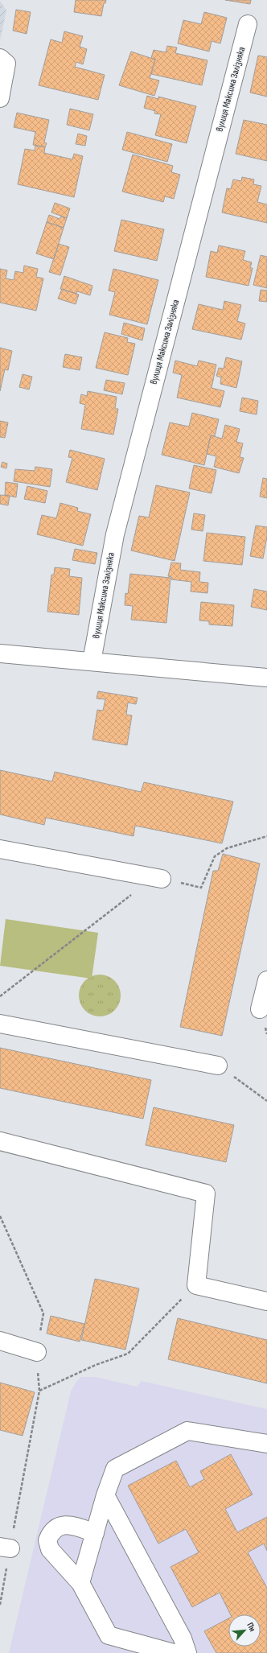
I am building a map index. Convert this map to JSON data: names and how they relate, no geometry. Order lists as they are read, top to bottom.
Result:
{
  "streets": {
    "street": ["вулиця Максима Залізняка"]
  },
  "north": "top right"
}
